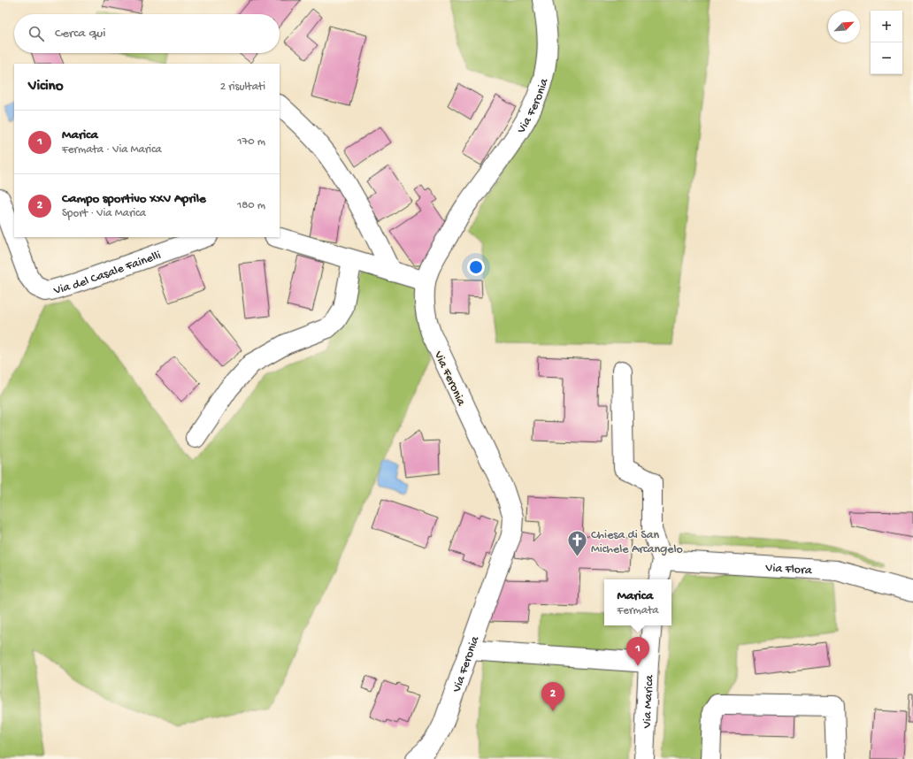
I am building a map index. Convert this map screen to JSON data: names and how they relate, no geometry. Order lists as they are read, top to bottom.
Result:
{
  "streets": {
    "street": [
      "Via Feronia",
      "Via del Casale Fainelli",
      "Via Flora",
      "Via Marica"
    ]
  },
  "places": {
    "church": ["Chiesa di San Michele Arcangelo"]
  },
  "north": "top right",
  "page": {
    "map_buttons": ["+", "−"],
    "search": "Cerca qui",
    "heading": ["Vicino", "2 risultati"],
    "list": [
      {
        "mark": "1",
        "name": "Marica",
        "note": "Fermata · Via Marica",
        "value": "170 m"
      },
      {
        "mark": "2",
        "name": "Campo sportivo XXV Aprile",
        "note": "Sport · Via Marica",
        "value": "180 m"
      }
    ],
    "popup": ["Marica", "Fermata"],
    "pins": ["1", "2"]
  }
}
